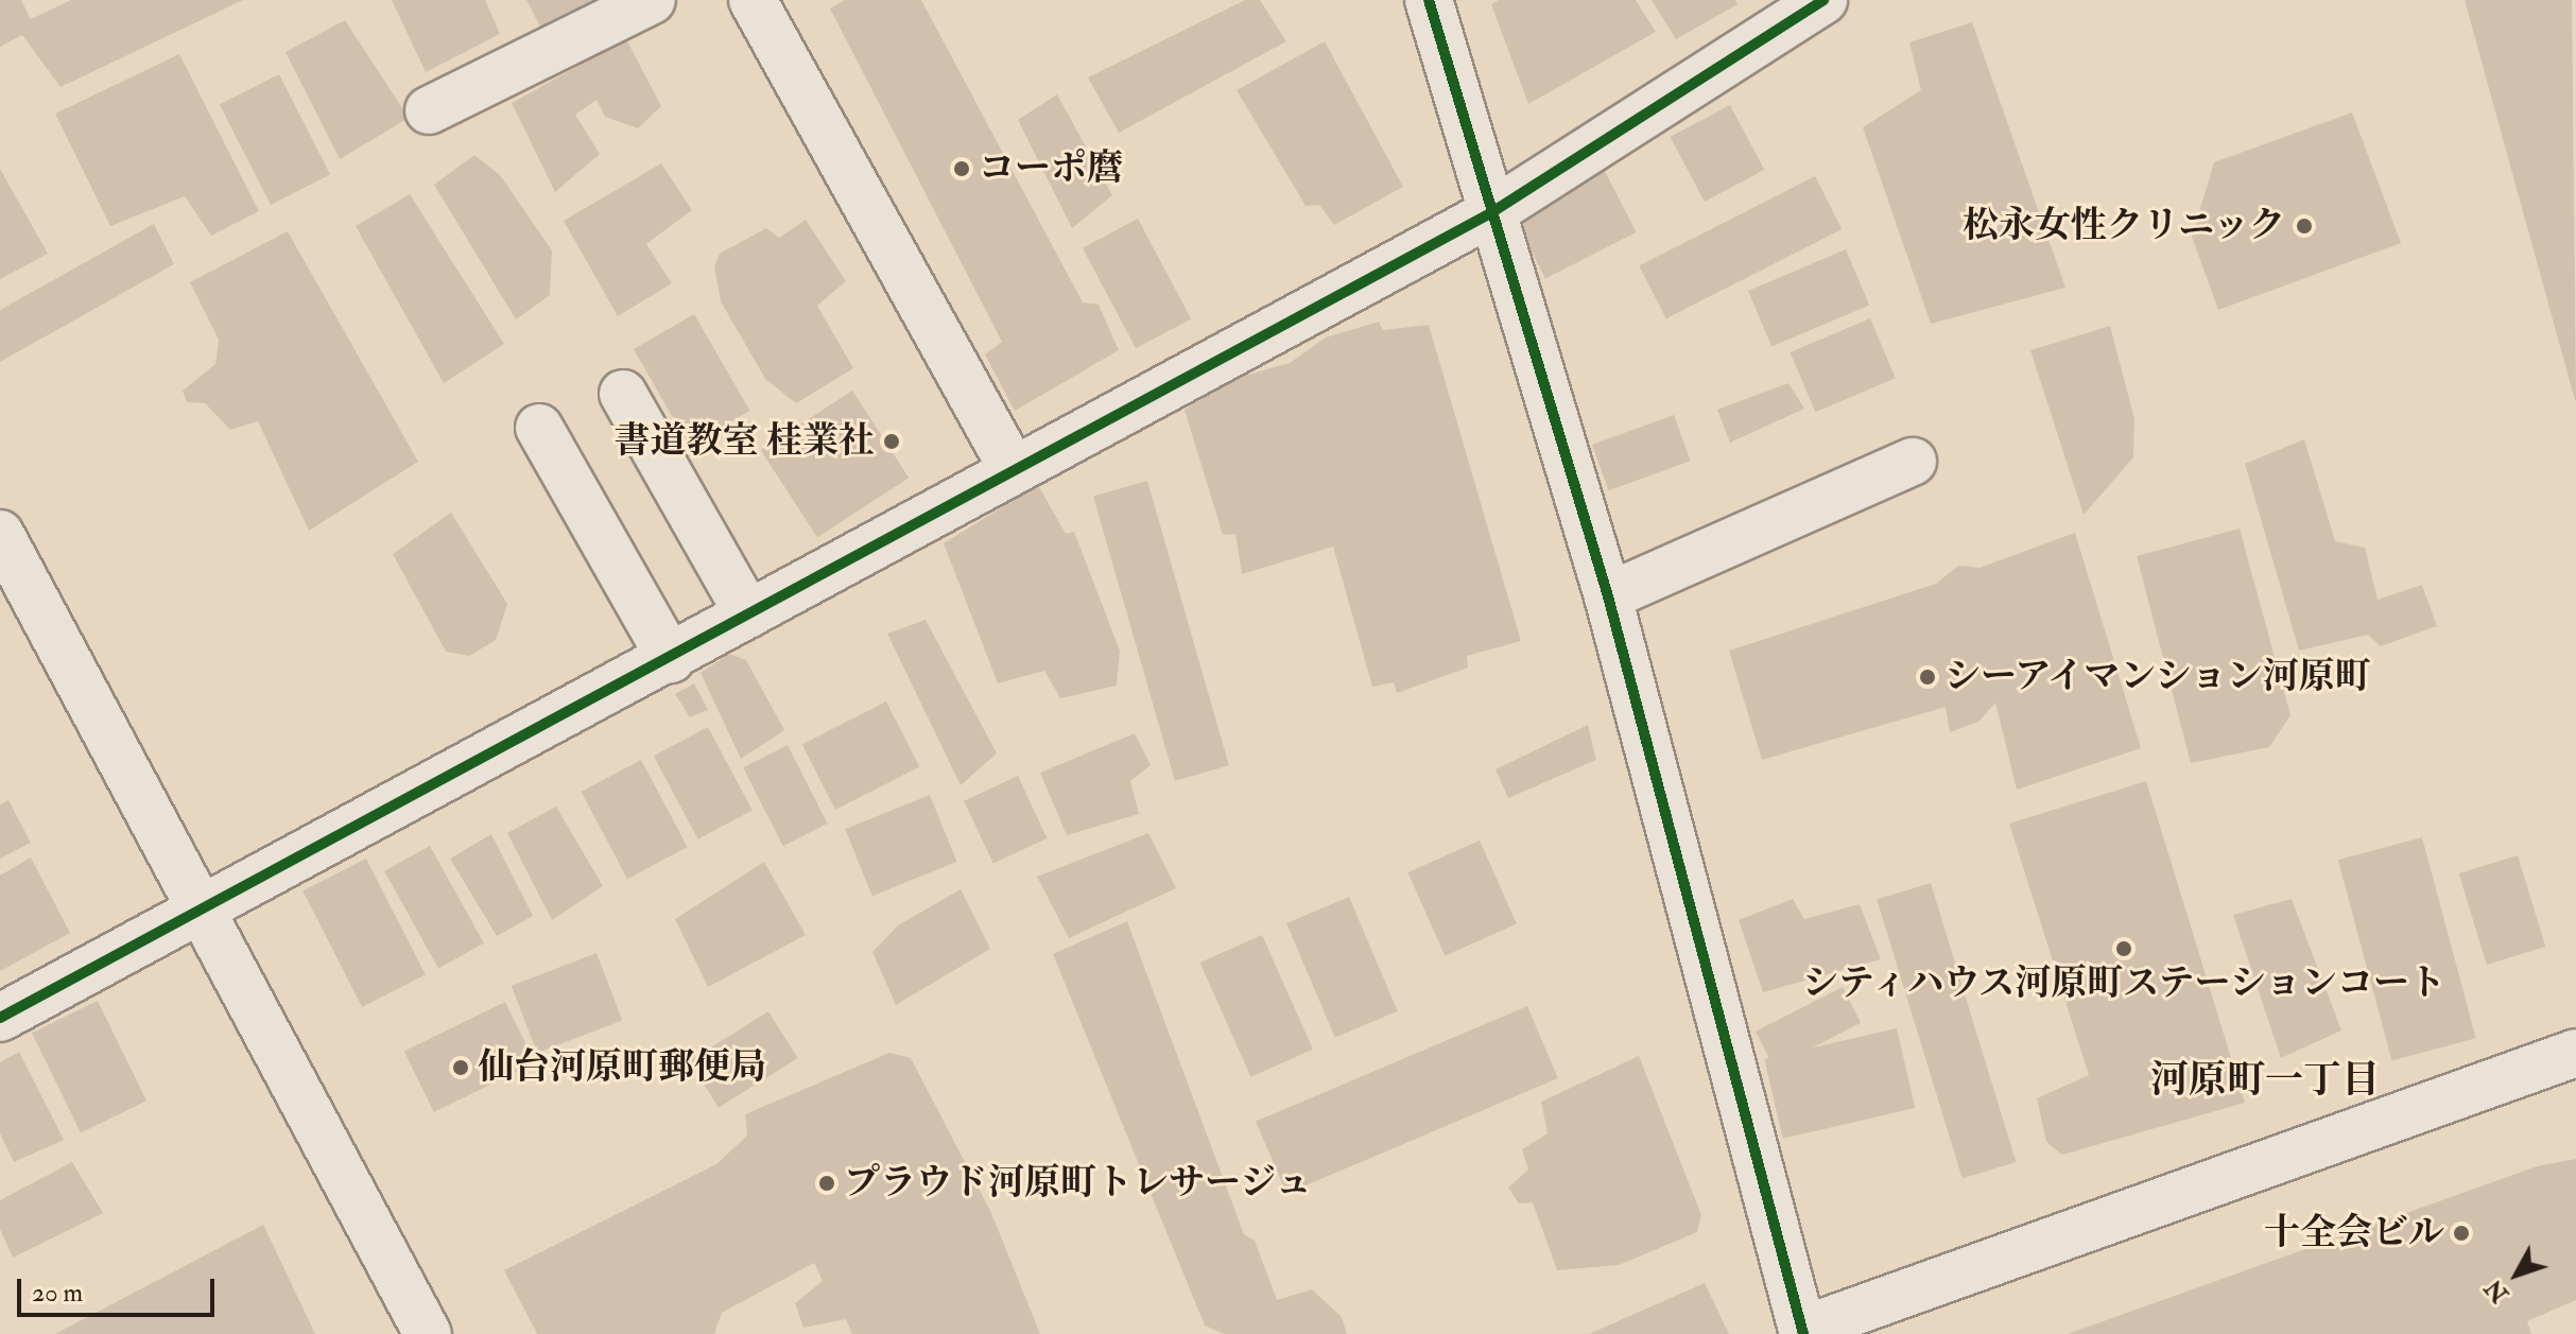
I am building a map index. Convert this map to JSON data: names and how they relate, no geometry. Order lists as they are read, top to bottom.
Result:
{
  "districts": ["河原町一丁目"],
  "places": [
    "コーポ麿",
    "松永女性クリニック",
    "書道教室 桂業社",
    "シーアイマンション河原町",
    "シティハウス河原町ステーションコート",
    "仙台河原町郵便局",
    "プラウド河原町トレサージュ",
    "十全会ビル"
  ],
  "scale_bar": "20 m",
  "north": "bottom left"
}
